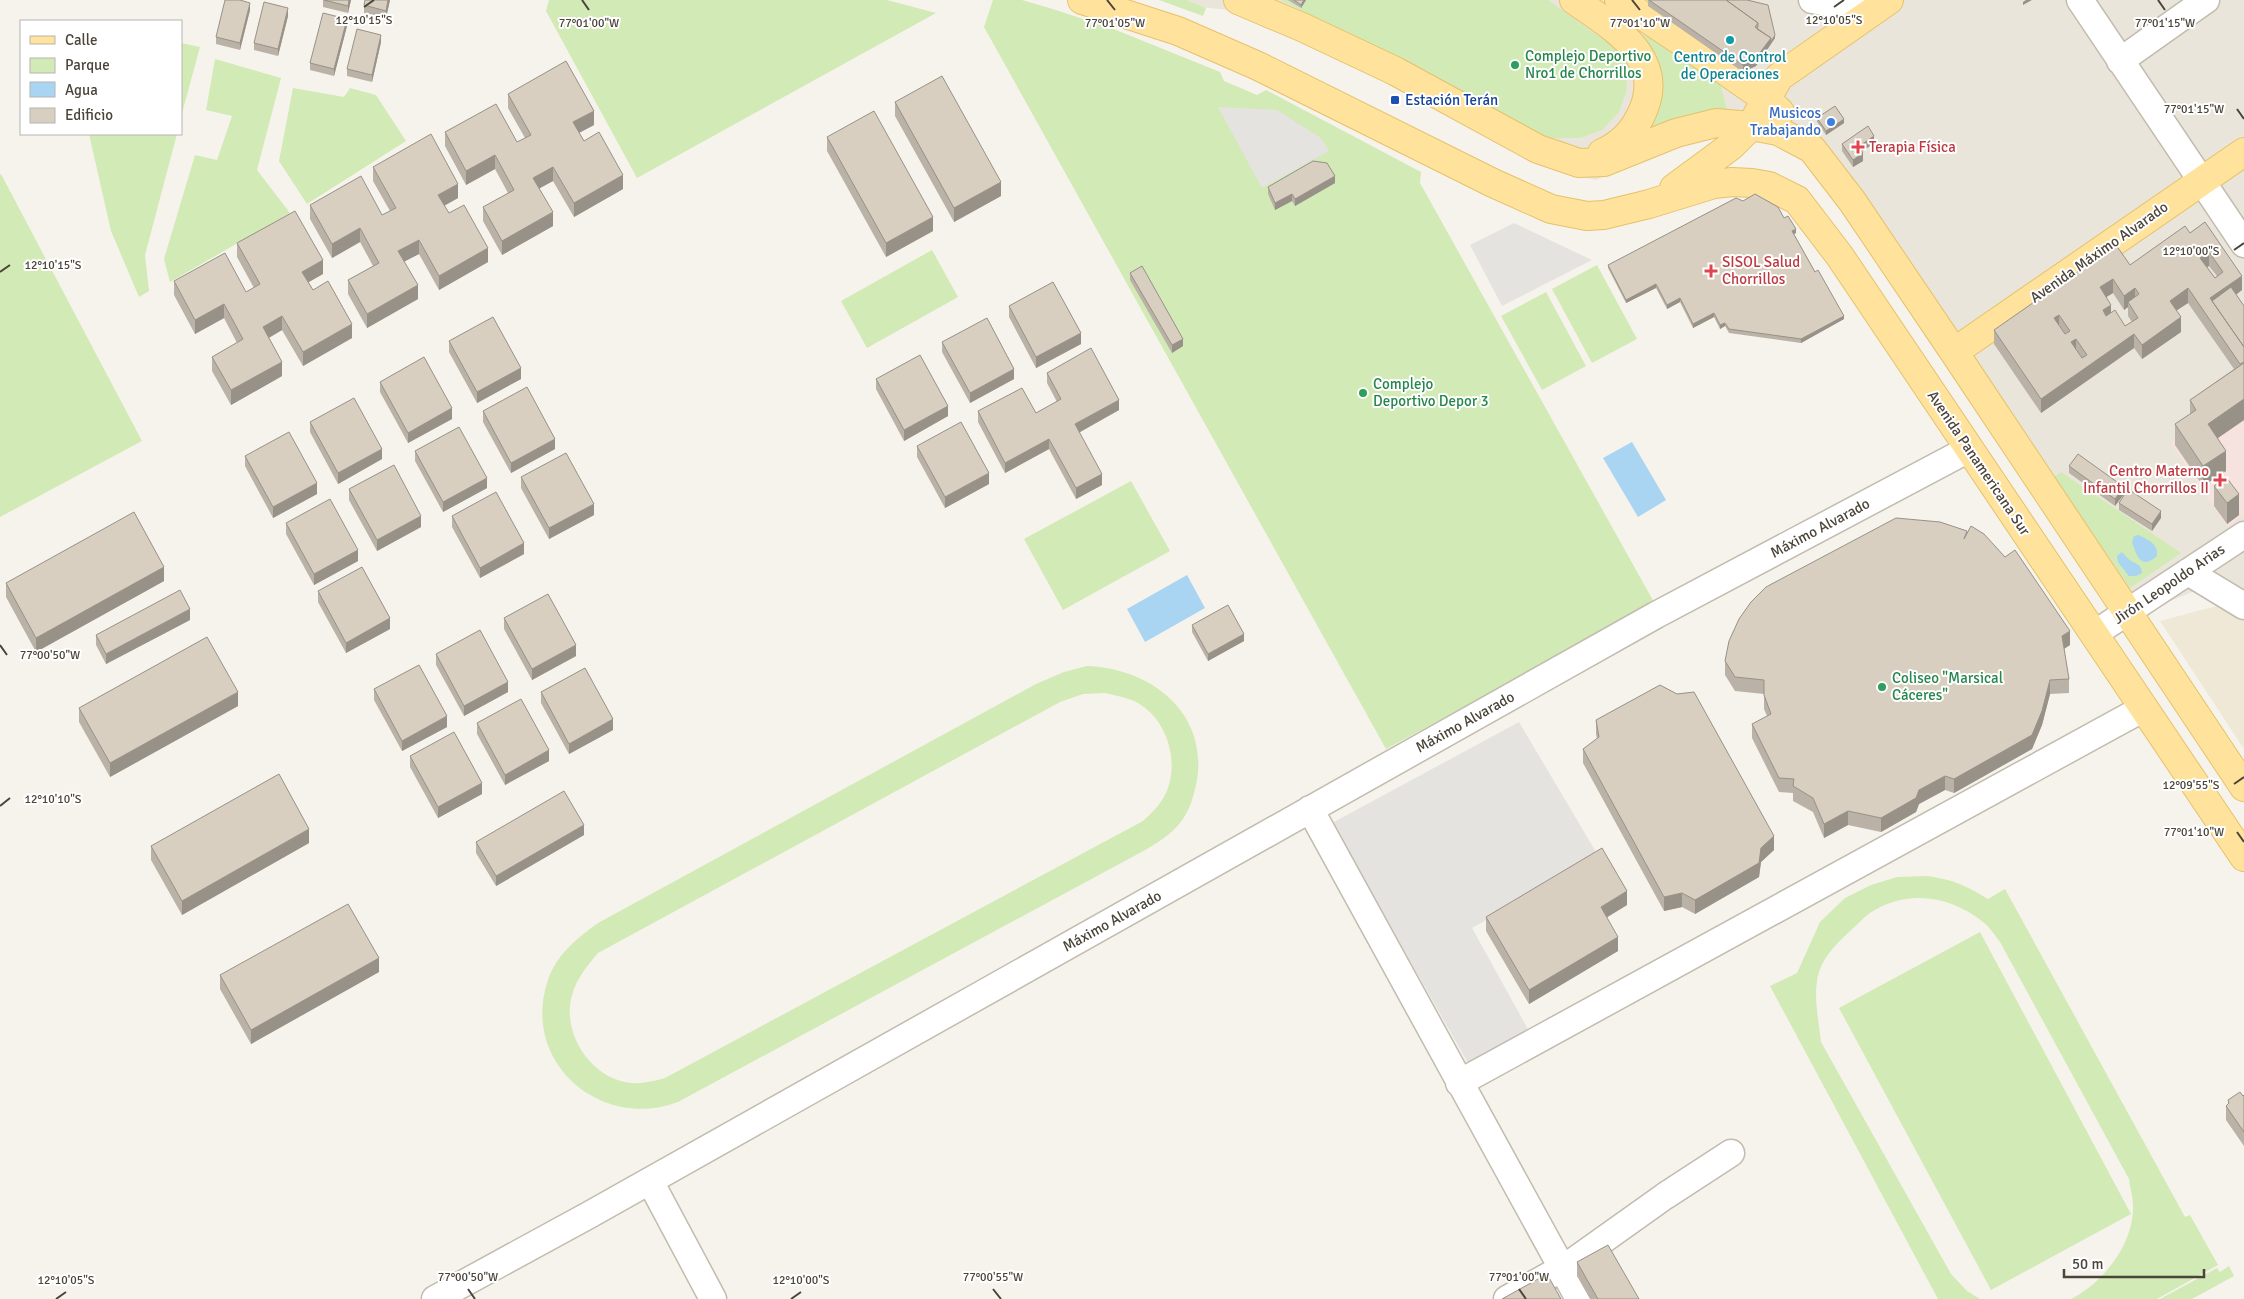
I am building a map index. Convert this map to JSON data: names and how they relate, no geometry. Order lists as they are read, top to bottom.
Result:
{
  "streets": {
    "main road": ["Avenida Máximo Alvarado", "Avenida Panamericana Sur"],
    "street": ["Máximo Alvarado", "Jirón Leopoldo Arias"]
  },
  "crossings": [
    ["Avenida Panamericana Sur", "Máximo Alvarado"],
    ["Avenida Panamericana Sur", "Jirón Leopoldo Arias"]
  ],
  "places": {
    "other": [
      "Centro de Control de Operaciones",
      "Complejo Deportivo Nro1 de Chorrillos",
      "Musicos Trabajando",
      "Complejo Deportivo Depor 3",
      "Coliseo \"Marsical Cáceres\""
    ],
    "transit": ["Estación Terán"],
    "health": ["Terapia Física", "SISOL Salud Chorrillos", "Centro Materno Infantil Chorrillos II"]
  },
  "legend": [
    "Calle",
    "Parque",
    "Agua",
    "Edificio"
  ],
  "scale_bar": "50 m",
  "coordinates": [
    "12°10'15\"S",
    "12°10'05\"S",
    "77°01'15\"W",
    "77°01'00\"W",
    "77°01'05\"W",
    "77°01'10\"W",
    "12°10'00\"S",
    "77°00'50\"W",
    "12°09'55\"S",
    "12°10'10\"S",
    "77°00'55\"W"
  ]
}
